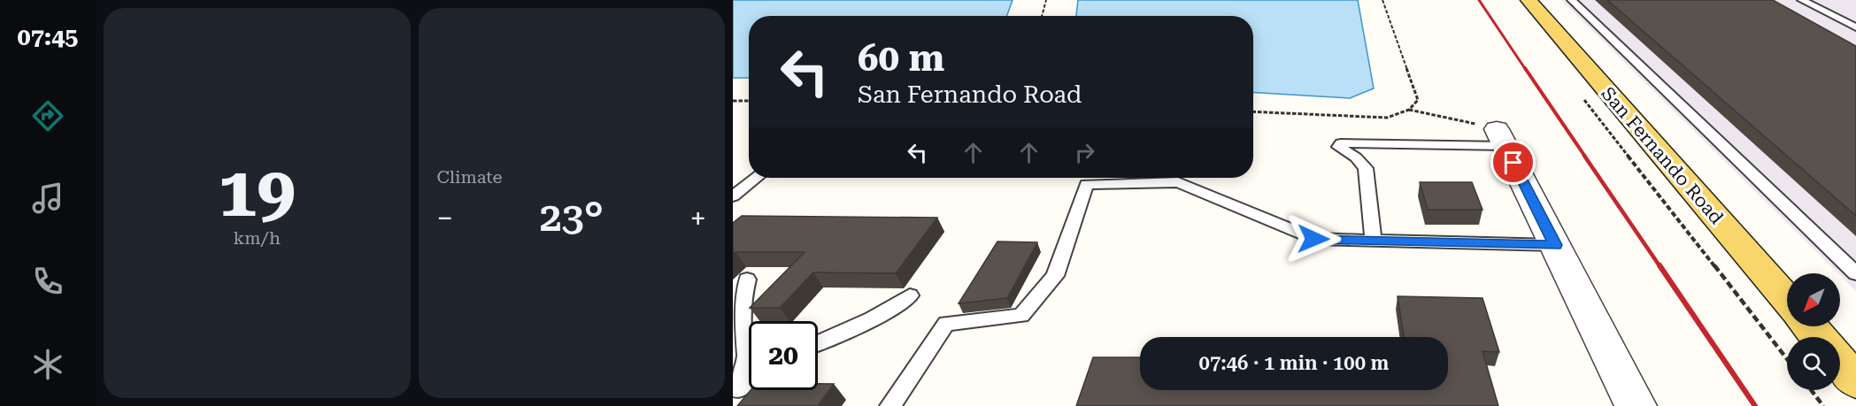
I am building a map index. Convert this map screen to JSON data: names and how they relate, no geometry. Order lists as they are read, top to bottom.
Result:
{
  "streets": {
    "main road": ["San Fernando Road"]
  },
  "north": "bottom left",
  "page": {
    "tabs": "07:45",
    "tile": [
      ["19", "km/h"],
      "Climate"
    ],
    "turn": ["60 m", "San Fernando Road"],
    "heat": ["−", "23°", "+"],
    "limit": "20",
    "trip": "07:46 · 1 min · 100 m"
  }
}
